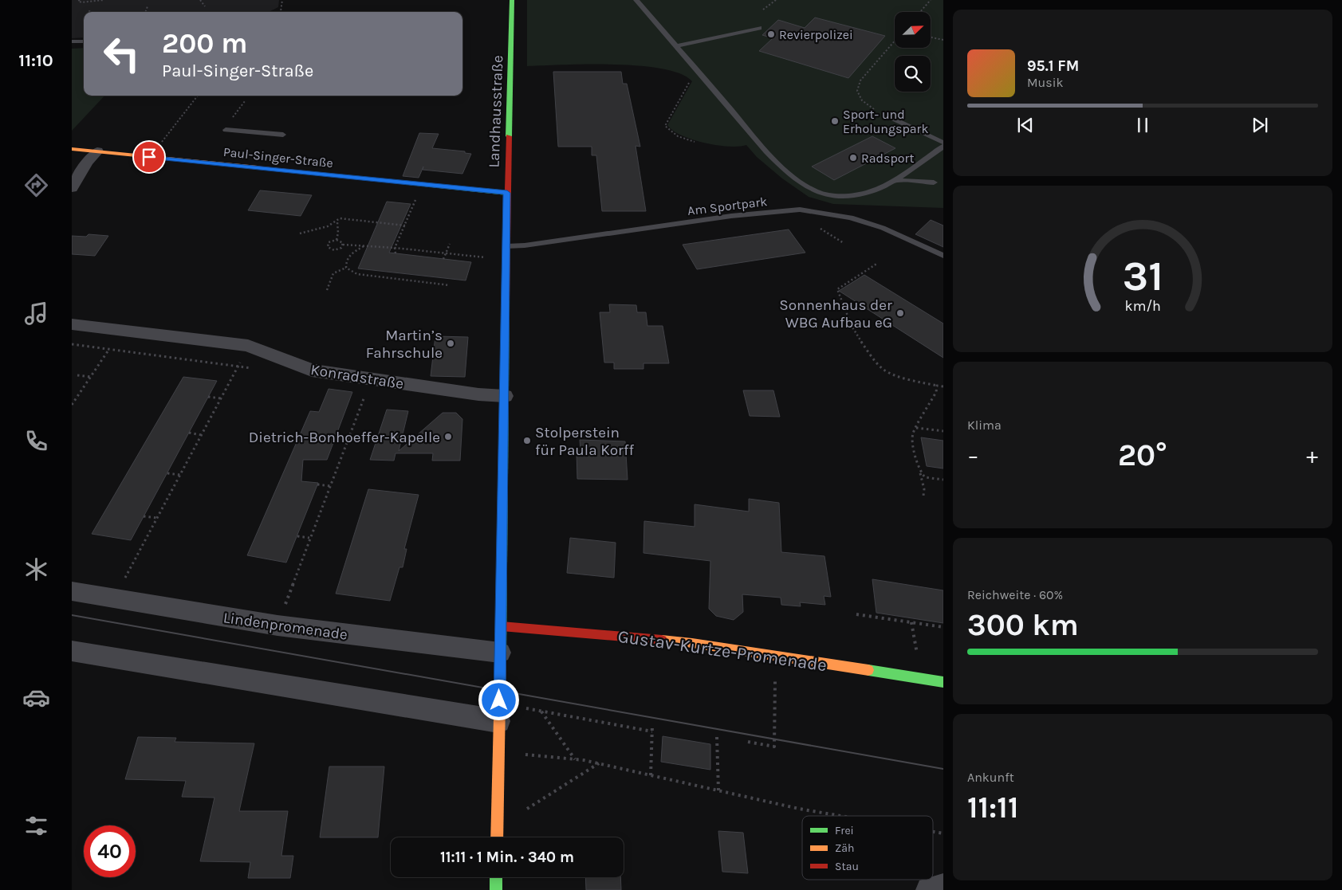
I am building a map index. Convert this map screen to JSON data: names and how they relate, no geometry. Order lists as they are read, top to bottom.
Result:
{
  "streets": {
    "street": [
      "Landhausstraße",
      "Paul-Singer-Straße",
      "Konradstraße",
      "Lindenpromenade",
      "Gustav-Kurtze-Promenade"
    ],
    "lane": ["Am Sportpark"]
  },
  "crossings": [
    ["Landhausstraße", "Paul-Singer-Straße"],
    ["Landhausstraße", "Am Sportpark"],
    ["Landhausstraße", "Konradstraße"],
    ["Landhausstraße", "Lindenpromenade"],
    ["Landhausstraße", "Gustav-Kurtze-Promenade"]
  ],
  "places": [
    "Revierpolizei",
    "Sport- und Erholungspark",
    "Radsport",
    "Sonnenhaus der WBG Aufbau eG",
    "Martin’s Fahrschule",
    "Dietrich-Bonhoeffer-Kapelle",
    "Stolperstein für Paula Korff"
  ],
  "legend": ["Frei", "Zäh", "Stau"],
  "north": "top right",
  "page": {
    "tabs": "11:10",
    "turn": ["200 m", "Paul-Singer-Straße"],
    "song": ["95.1 FM", "Musik"],
    "tile": [
      "Klima",
      ["Reichweite · 60%", "300 km"],
      ["Ankunft", "11:11"]
    ],
    "heat": ["−", "20°", "+"],
    "limit": "40",
    "trip": "11:11 · 1 Min. · 340 m",
    "gauge": ["31", "km/h"]
  }
}
